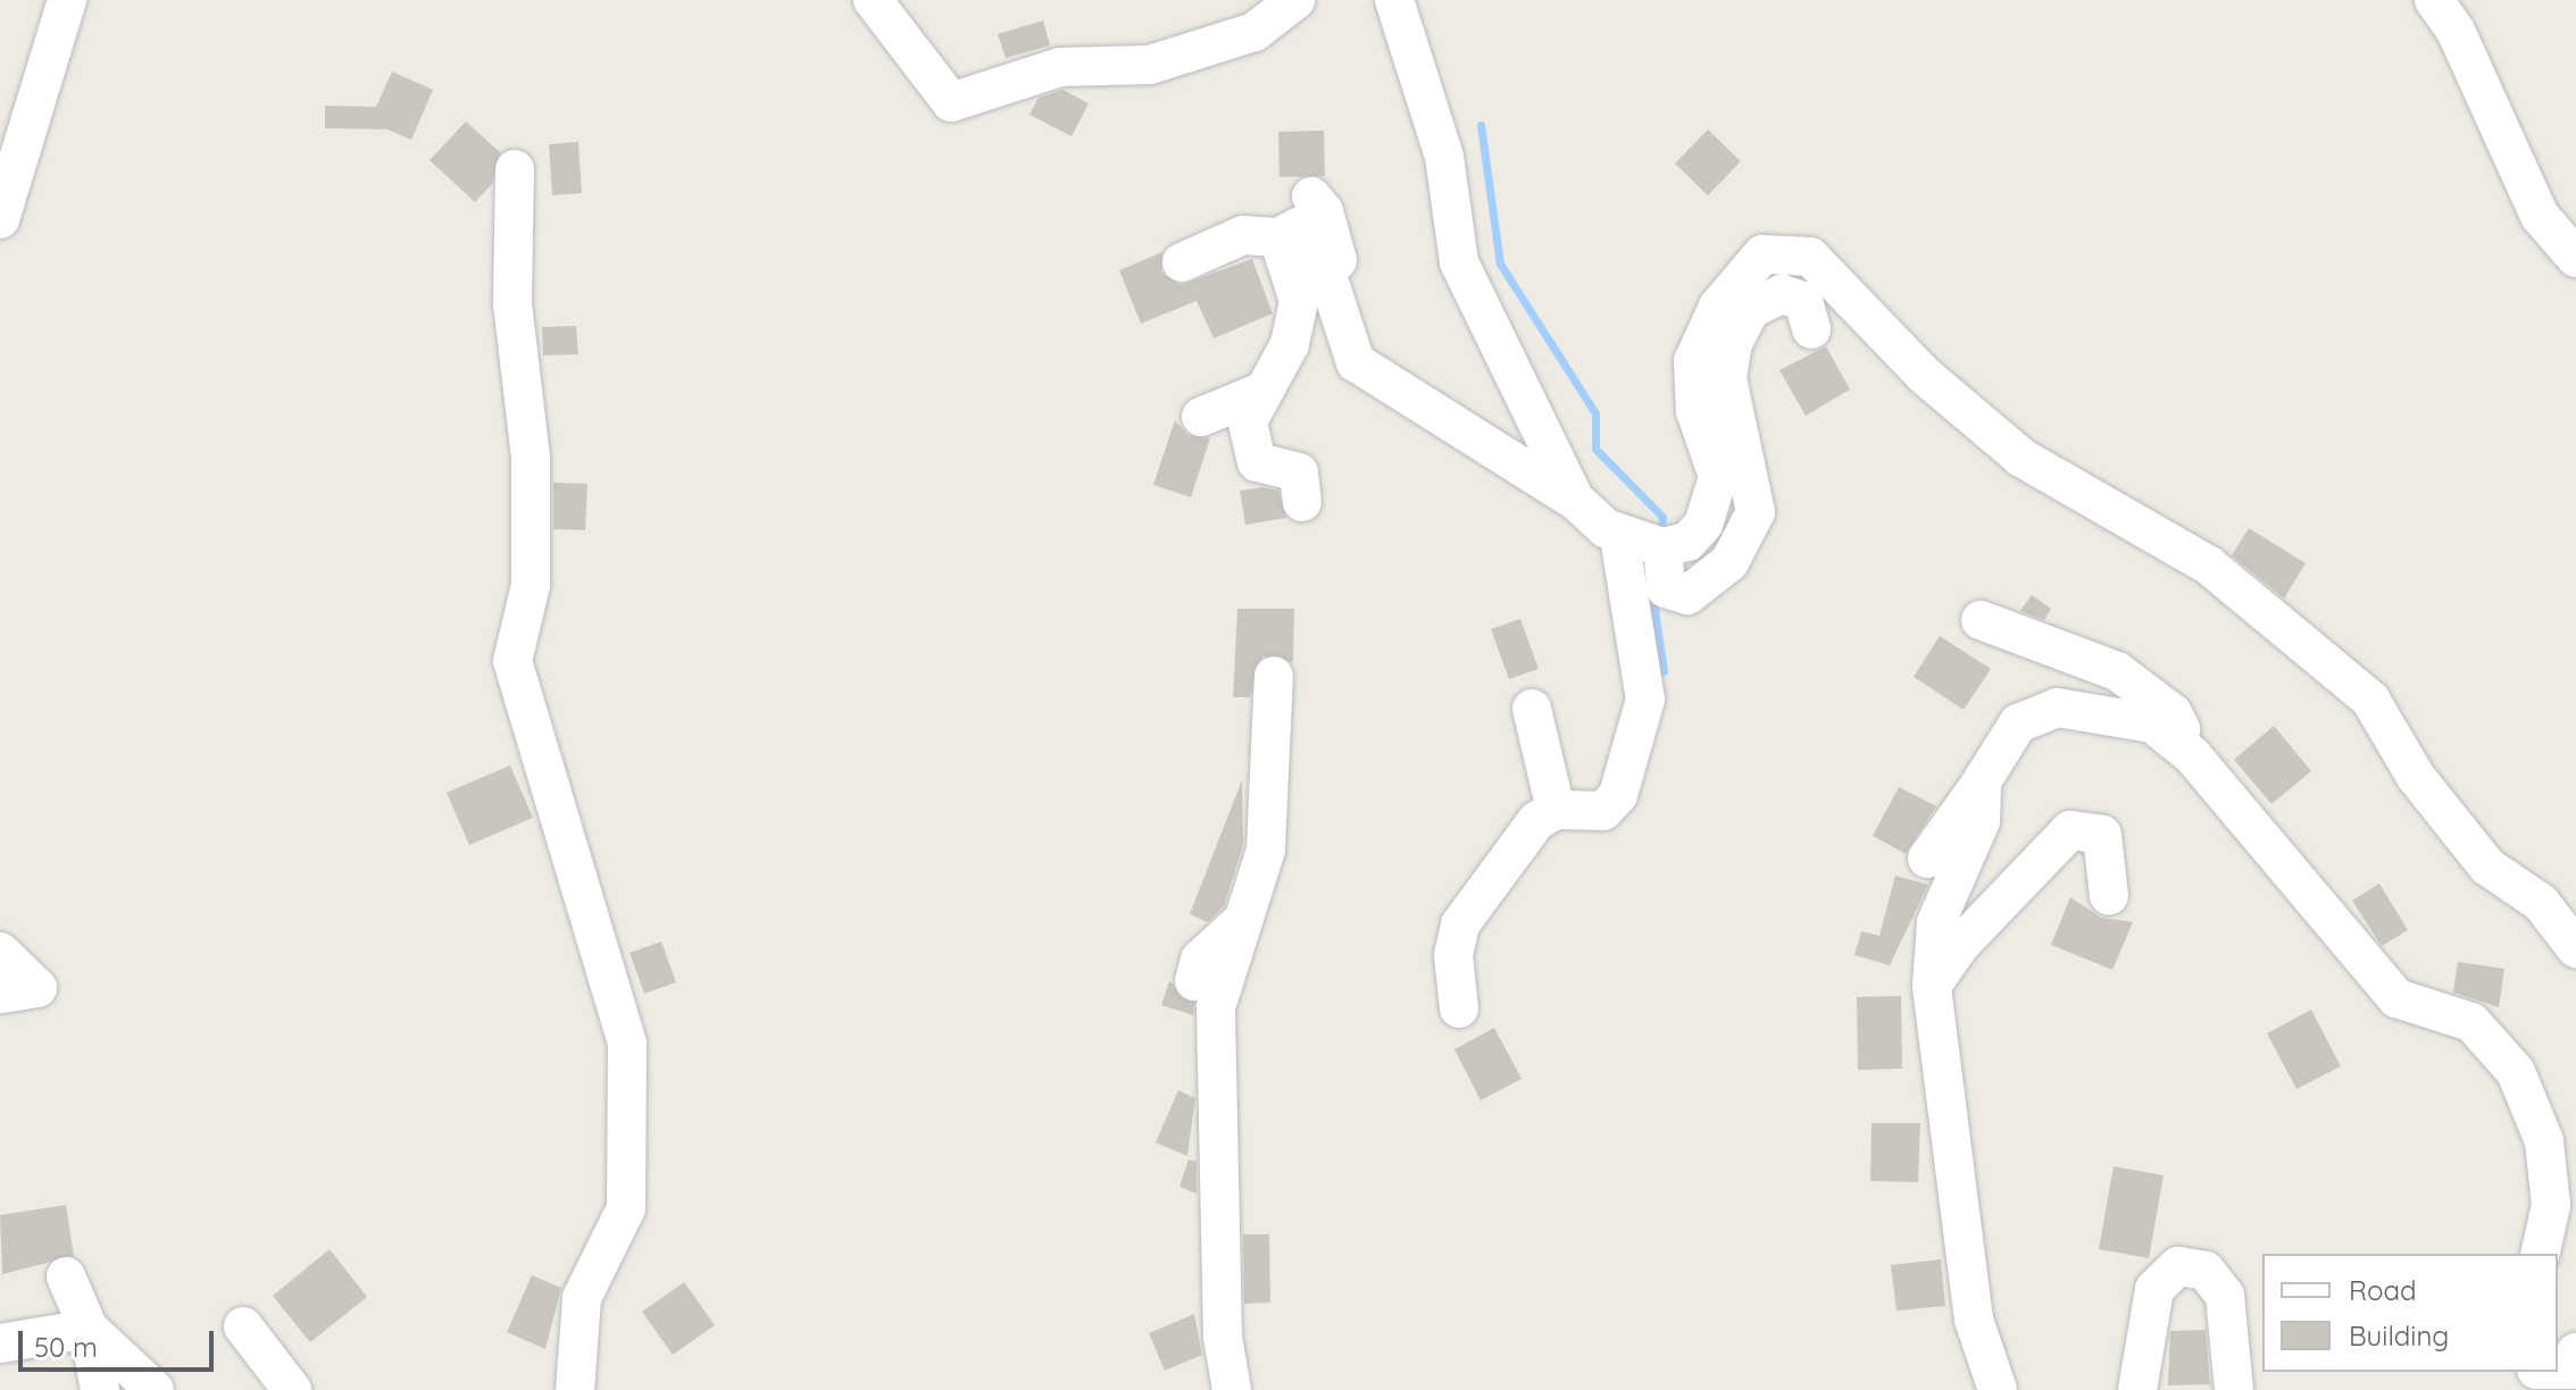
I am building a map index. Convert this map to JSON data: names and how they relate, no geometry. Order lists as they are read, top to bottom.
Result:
{
  "legend": ["Road", "Building"],
  "scale_bar": "50 m"
}
